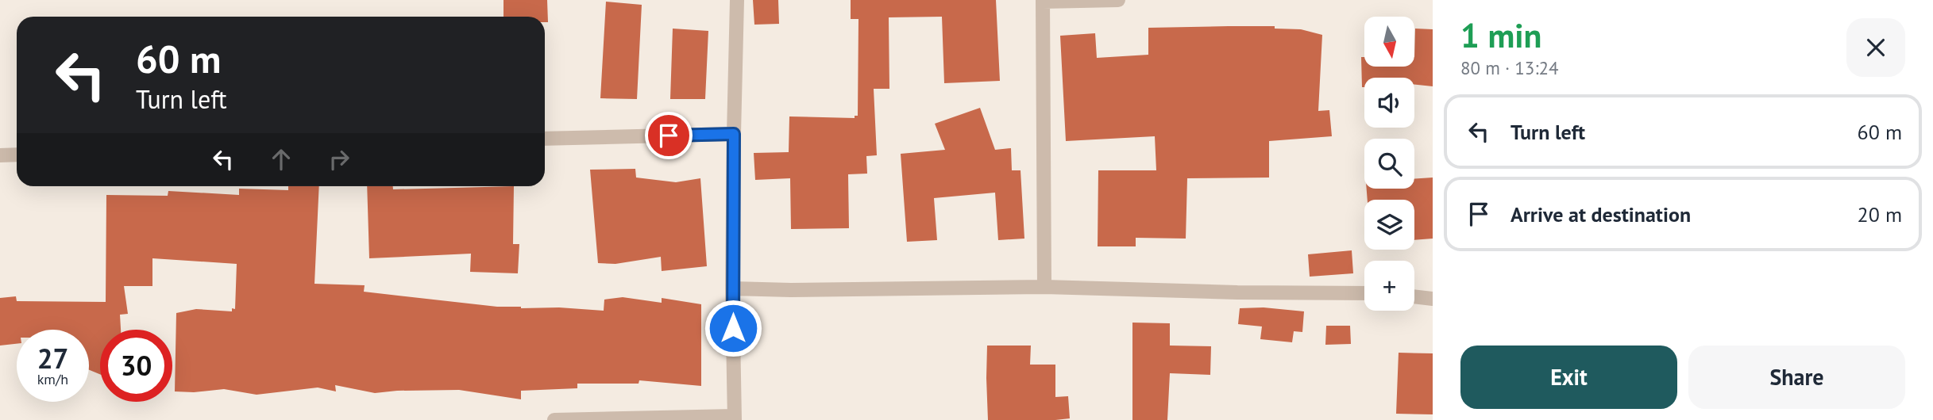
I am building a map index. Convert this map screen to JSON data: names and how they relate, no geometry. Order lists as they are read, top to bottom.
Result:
{
  "north": "bottom",
  "page": {
    "heading": ["1 min", "80 m · 13:24"],
    "map_buttons": "+",
    "turn": ["60 m", "Turn left"],
    "list": [
      {
        "name": "Turn left",
        "value": "60 m"
      },
      {
        "name": "Arrive at destination",
        "value": "20 m"
      }
    ],
    "speed": "27 km/h",
    "limit": "30",
    "buttons": ["Exit", "Share"]
  }
}
